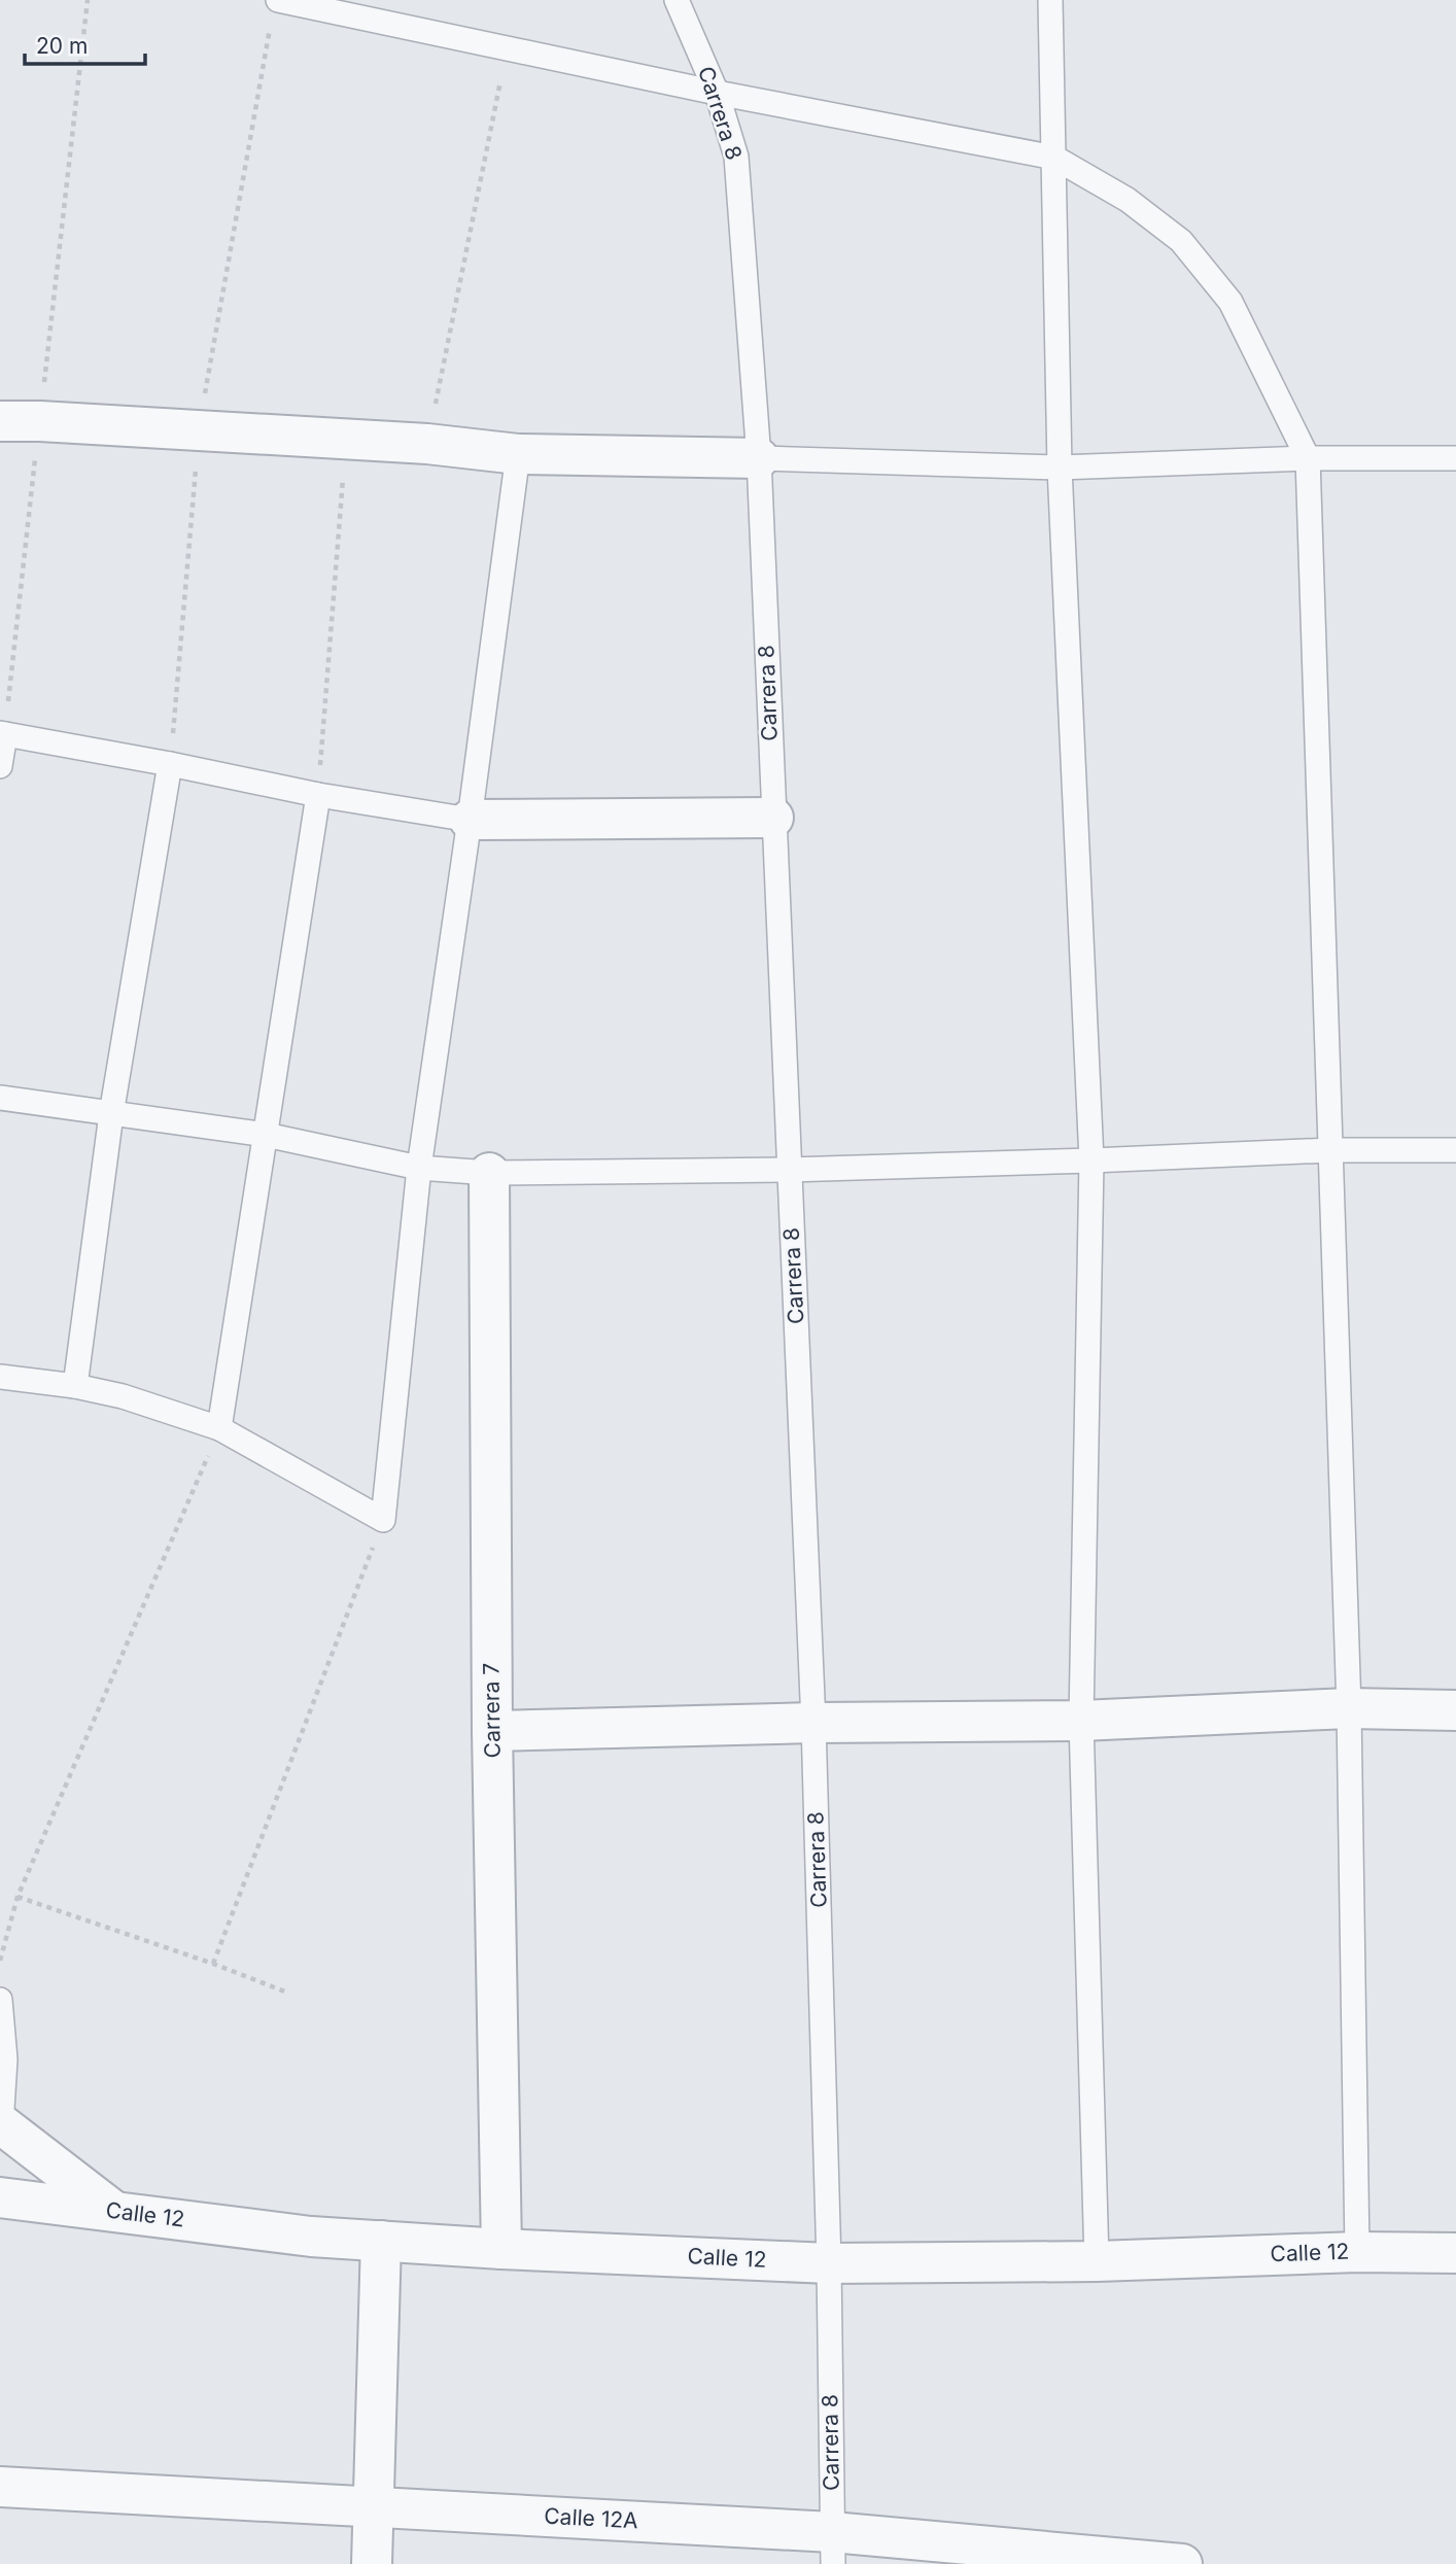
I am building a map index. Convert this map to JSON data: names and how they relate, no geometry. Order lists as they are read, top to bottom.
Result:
{
  "streets": {
    "street": ["Carrera 7", "Calle 12", "Calle 12A"],
    "lane": ["Carrera 8"]
  },
  "crossings": [
    ["Carrera 8", "Calle 12"],
    ["Carrera 8", "Calle 12A"],
    ["Carrera 7", "Calle 12"]
  ],
  "scale_bar": "20 m"
}
